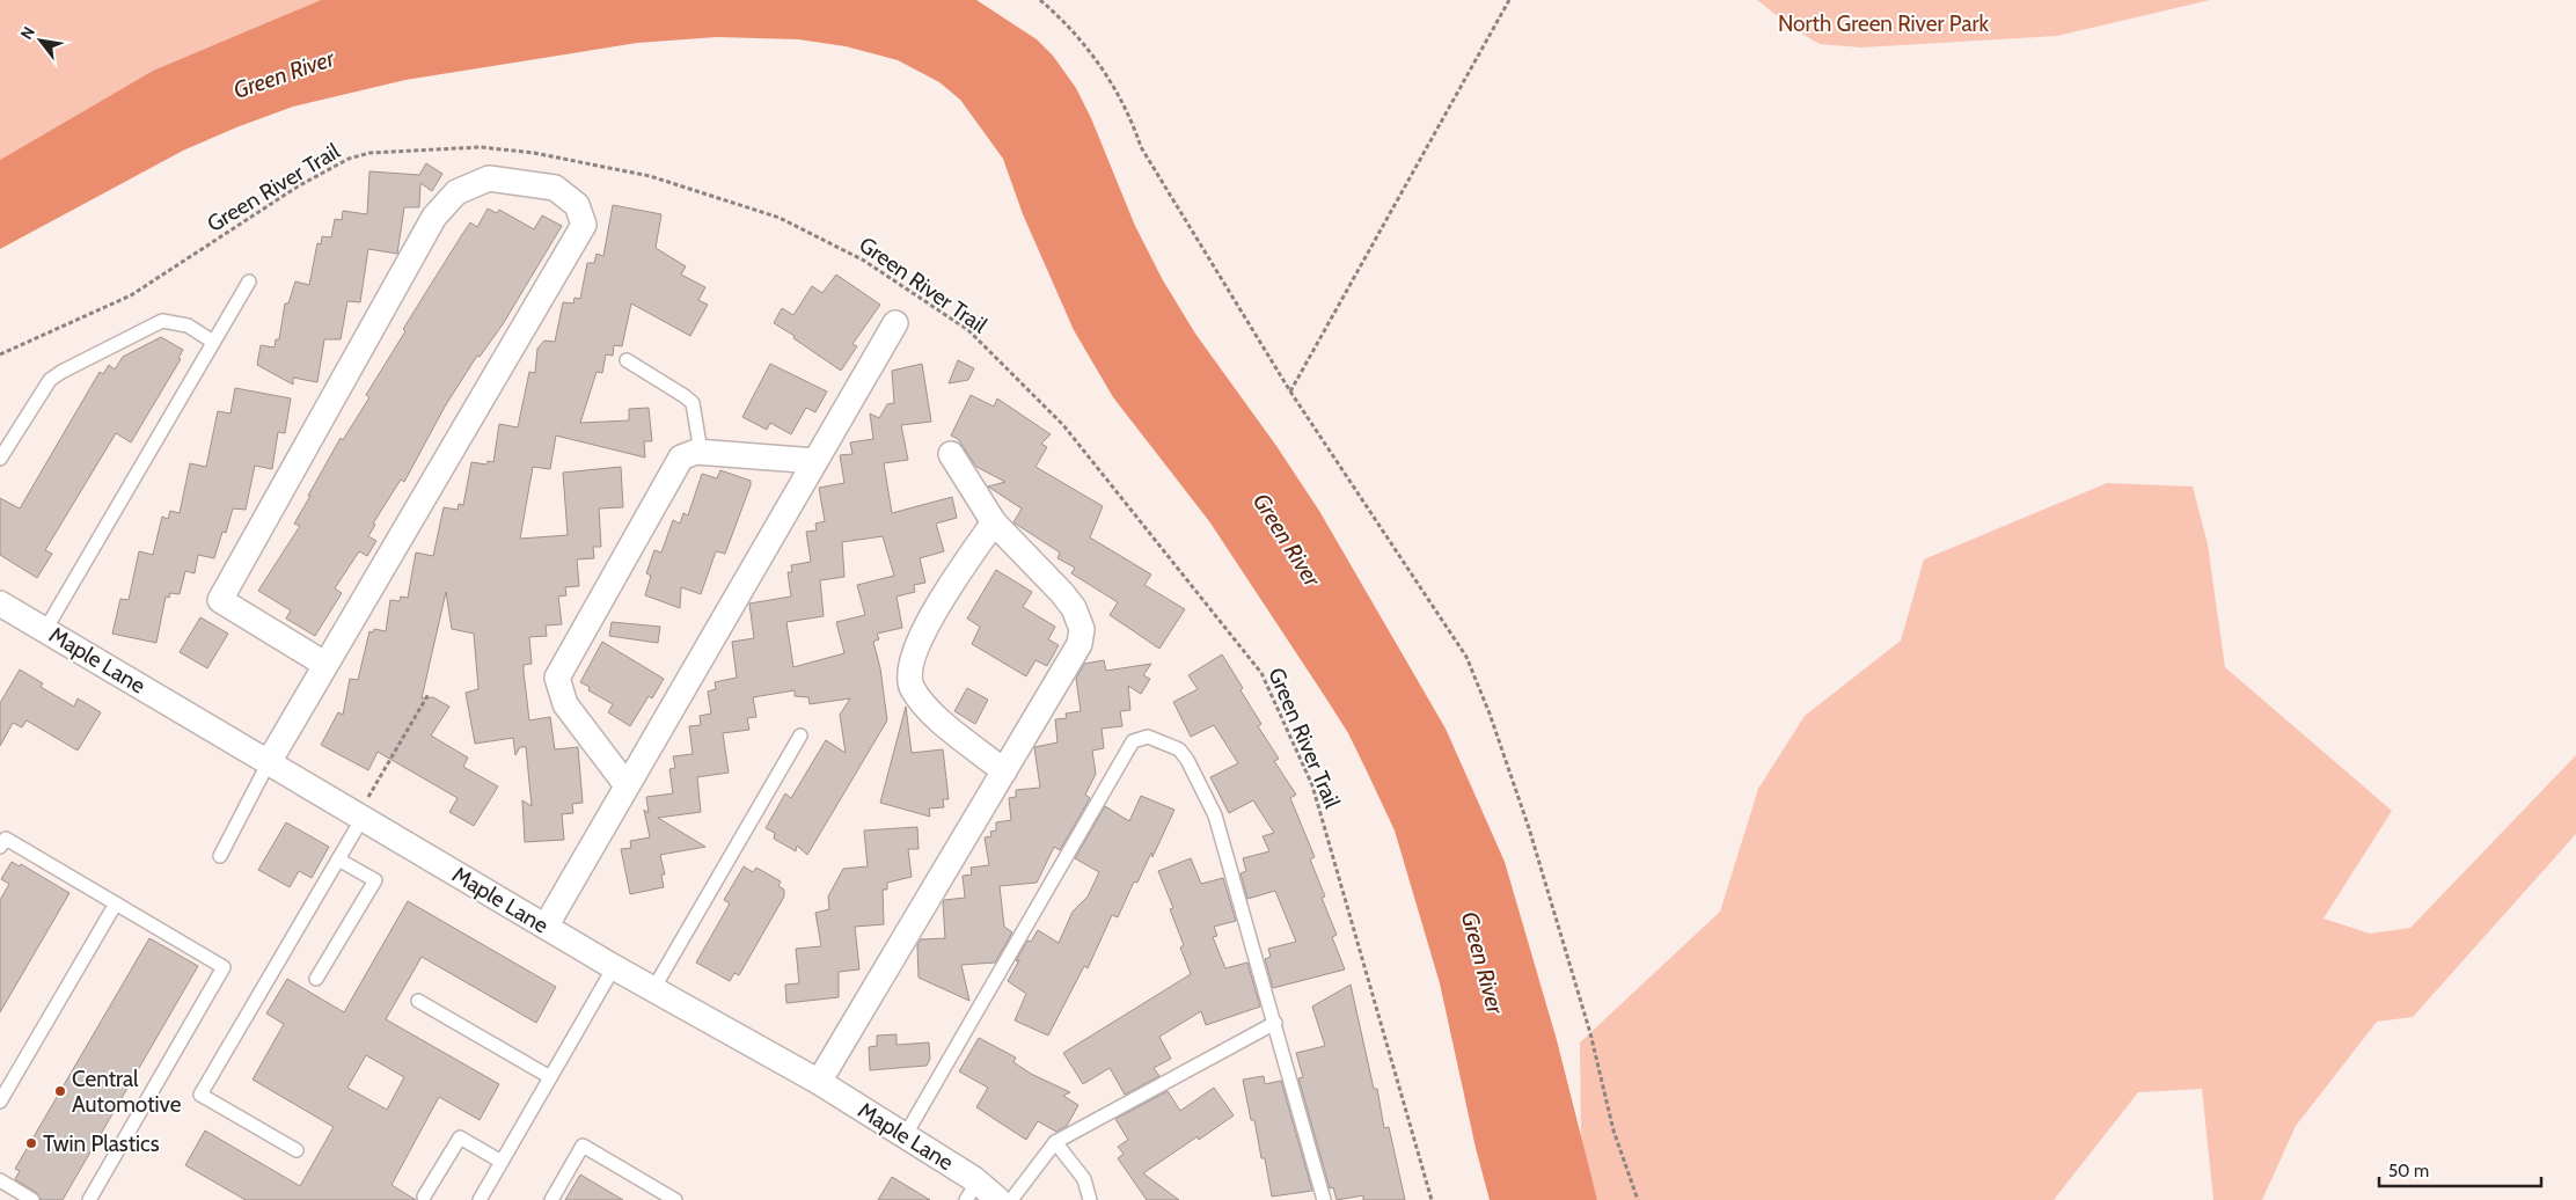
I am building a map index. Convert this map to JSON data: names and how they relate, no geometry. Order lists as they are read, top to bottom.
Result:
{
  "streets": {
    "street": ["Maple Lane"],
    "path": ["Green River Trail"]
  },
  "water": ["Green River"],
  "parks": ["North Green River Park"],
  "places": ["Central Automotive", "Twin Plastics"],
  "scale_bar": "50 m",
  "north": "top left"
}
